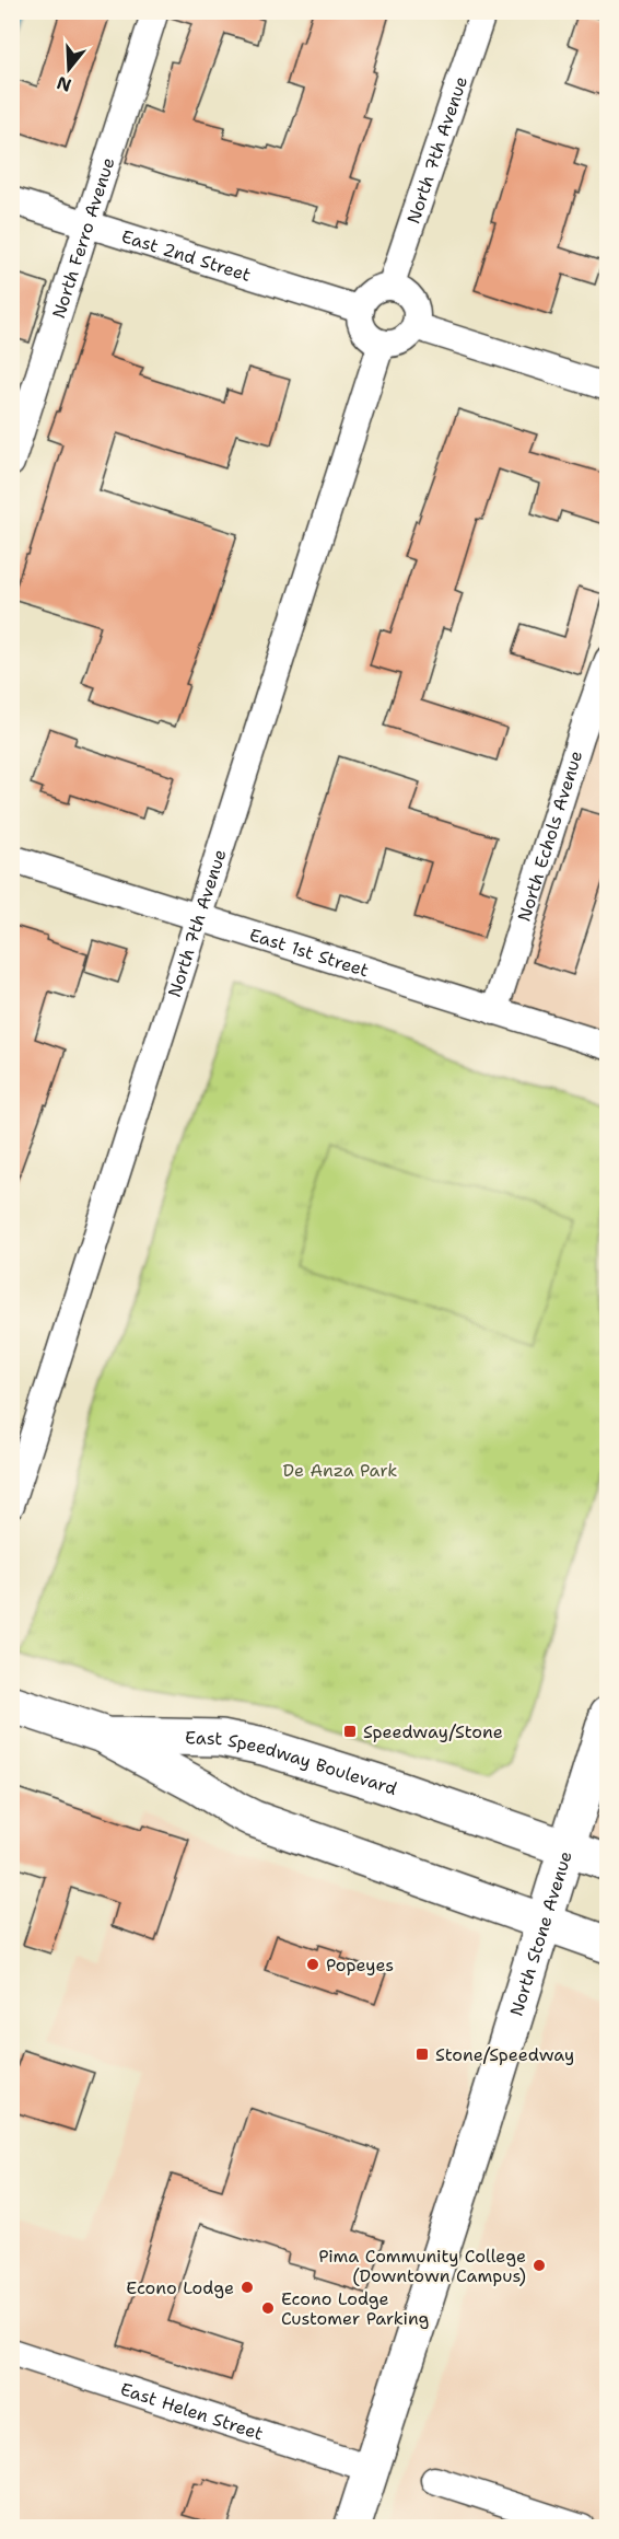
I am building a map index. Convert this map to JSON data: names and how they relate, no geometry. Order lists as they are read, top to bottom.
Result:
{
  "streets": {
    "main road": ["East Speedway Boulevard", "North Stone Avenue"],
    "street": [
      "North 7th Avenue",
      "North Ferro Avenue",
      "East 2nd Street",
      "North Echols Avenue",
      "East 1st Street",
      "East Helen Street"
    ]
  },
  "crossings": [
    ["North 7th Avenue", "East 2nd Street"],
    ["North 7th Avenue", "East 1st Street"],
    ["North Ferro Avenue", "East 2nd Street"],
    ["North Echols Avenue", "East 1st Street"],
    ["East Speedway Boulevard", "North Stone Avenue"],
    ["North Stone Avenue", "East Helen Street"]
  ],
  "parks": ["De Anza Park"],
  "places": {
    "transit": ["Speedway/Stone", "Stone/Speedway"],
    "other": [
      "Popeyes",
      "Pima Community College (Downtown Campus)",
      "Econo Lodge",
      "Econo Lodge Customer Parking"
    ]
  },
  "north": "bottom"
}
